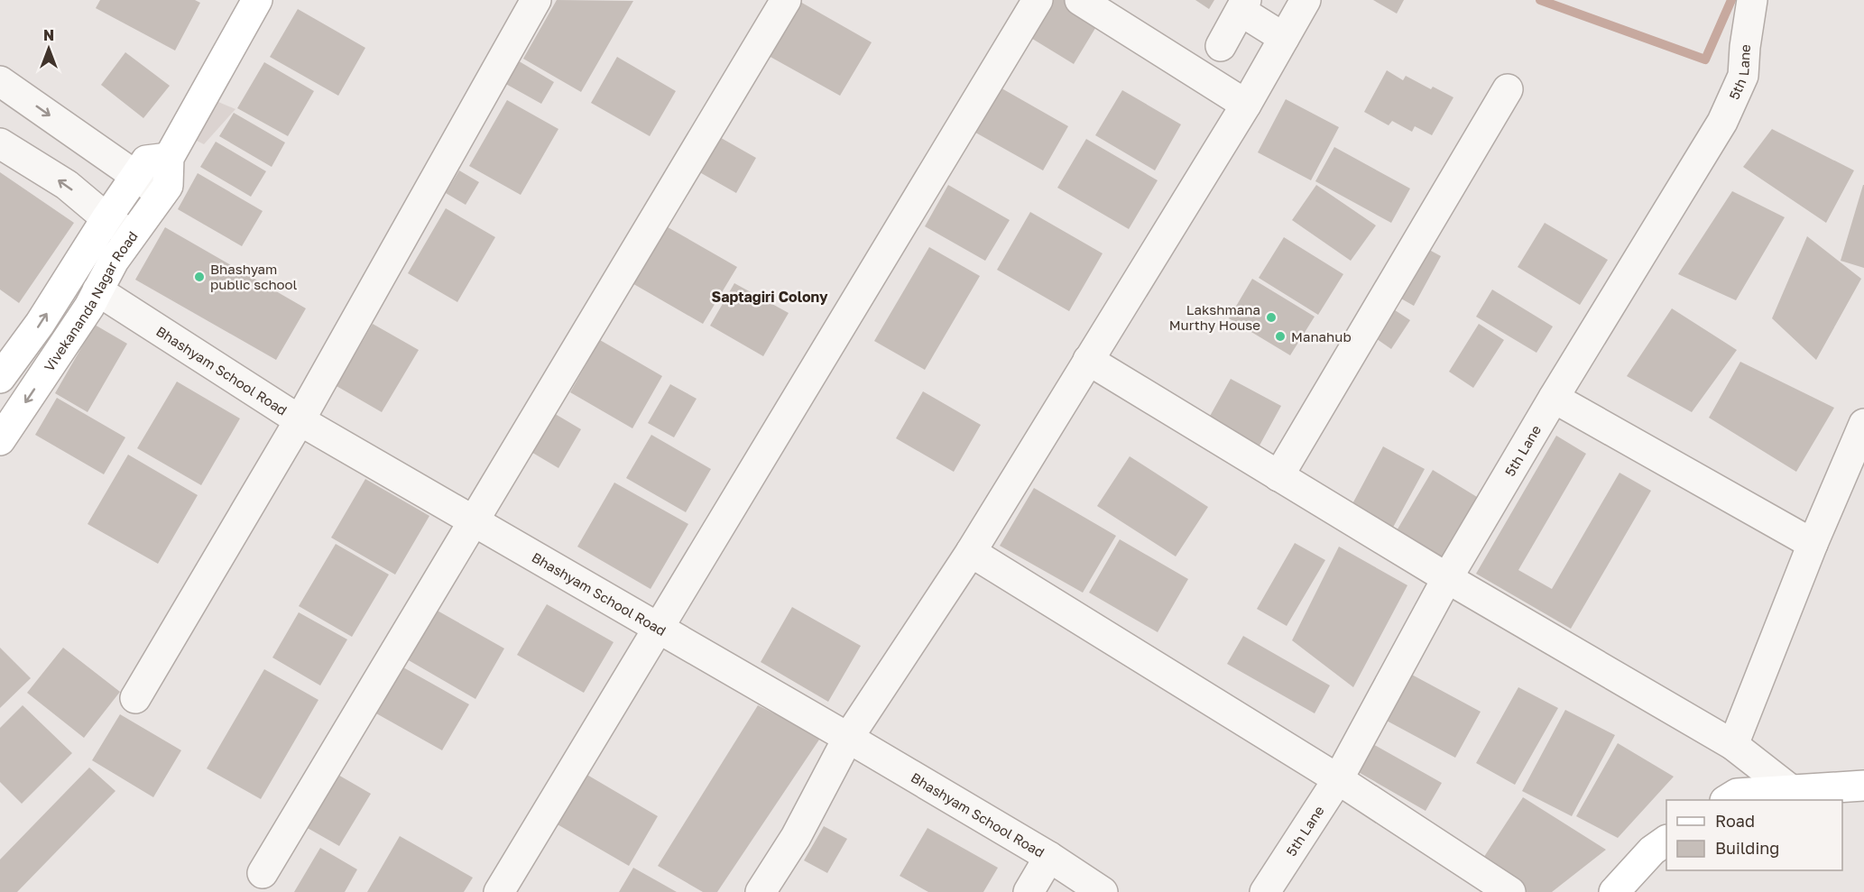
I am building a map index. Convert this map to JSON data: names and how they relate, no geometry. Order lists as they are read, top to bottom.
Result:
{
  "streets": {
    "street": ["5th Lane", "Vivekananda Nagar Road", "Bhashyam School Road"]
  },
  "crossings": [
    ["Vivekananda Nagar Road", "Bhashyam School Road"]
  ],
  "districts": ["Saptagiri Colony"],
  "places": ["Bhashyam public school", "Lakshmana Murthy House", "Manahub"],
  "legend": ["Road", "Building"],
  "north": "top"
}
